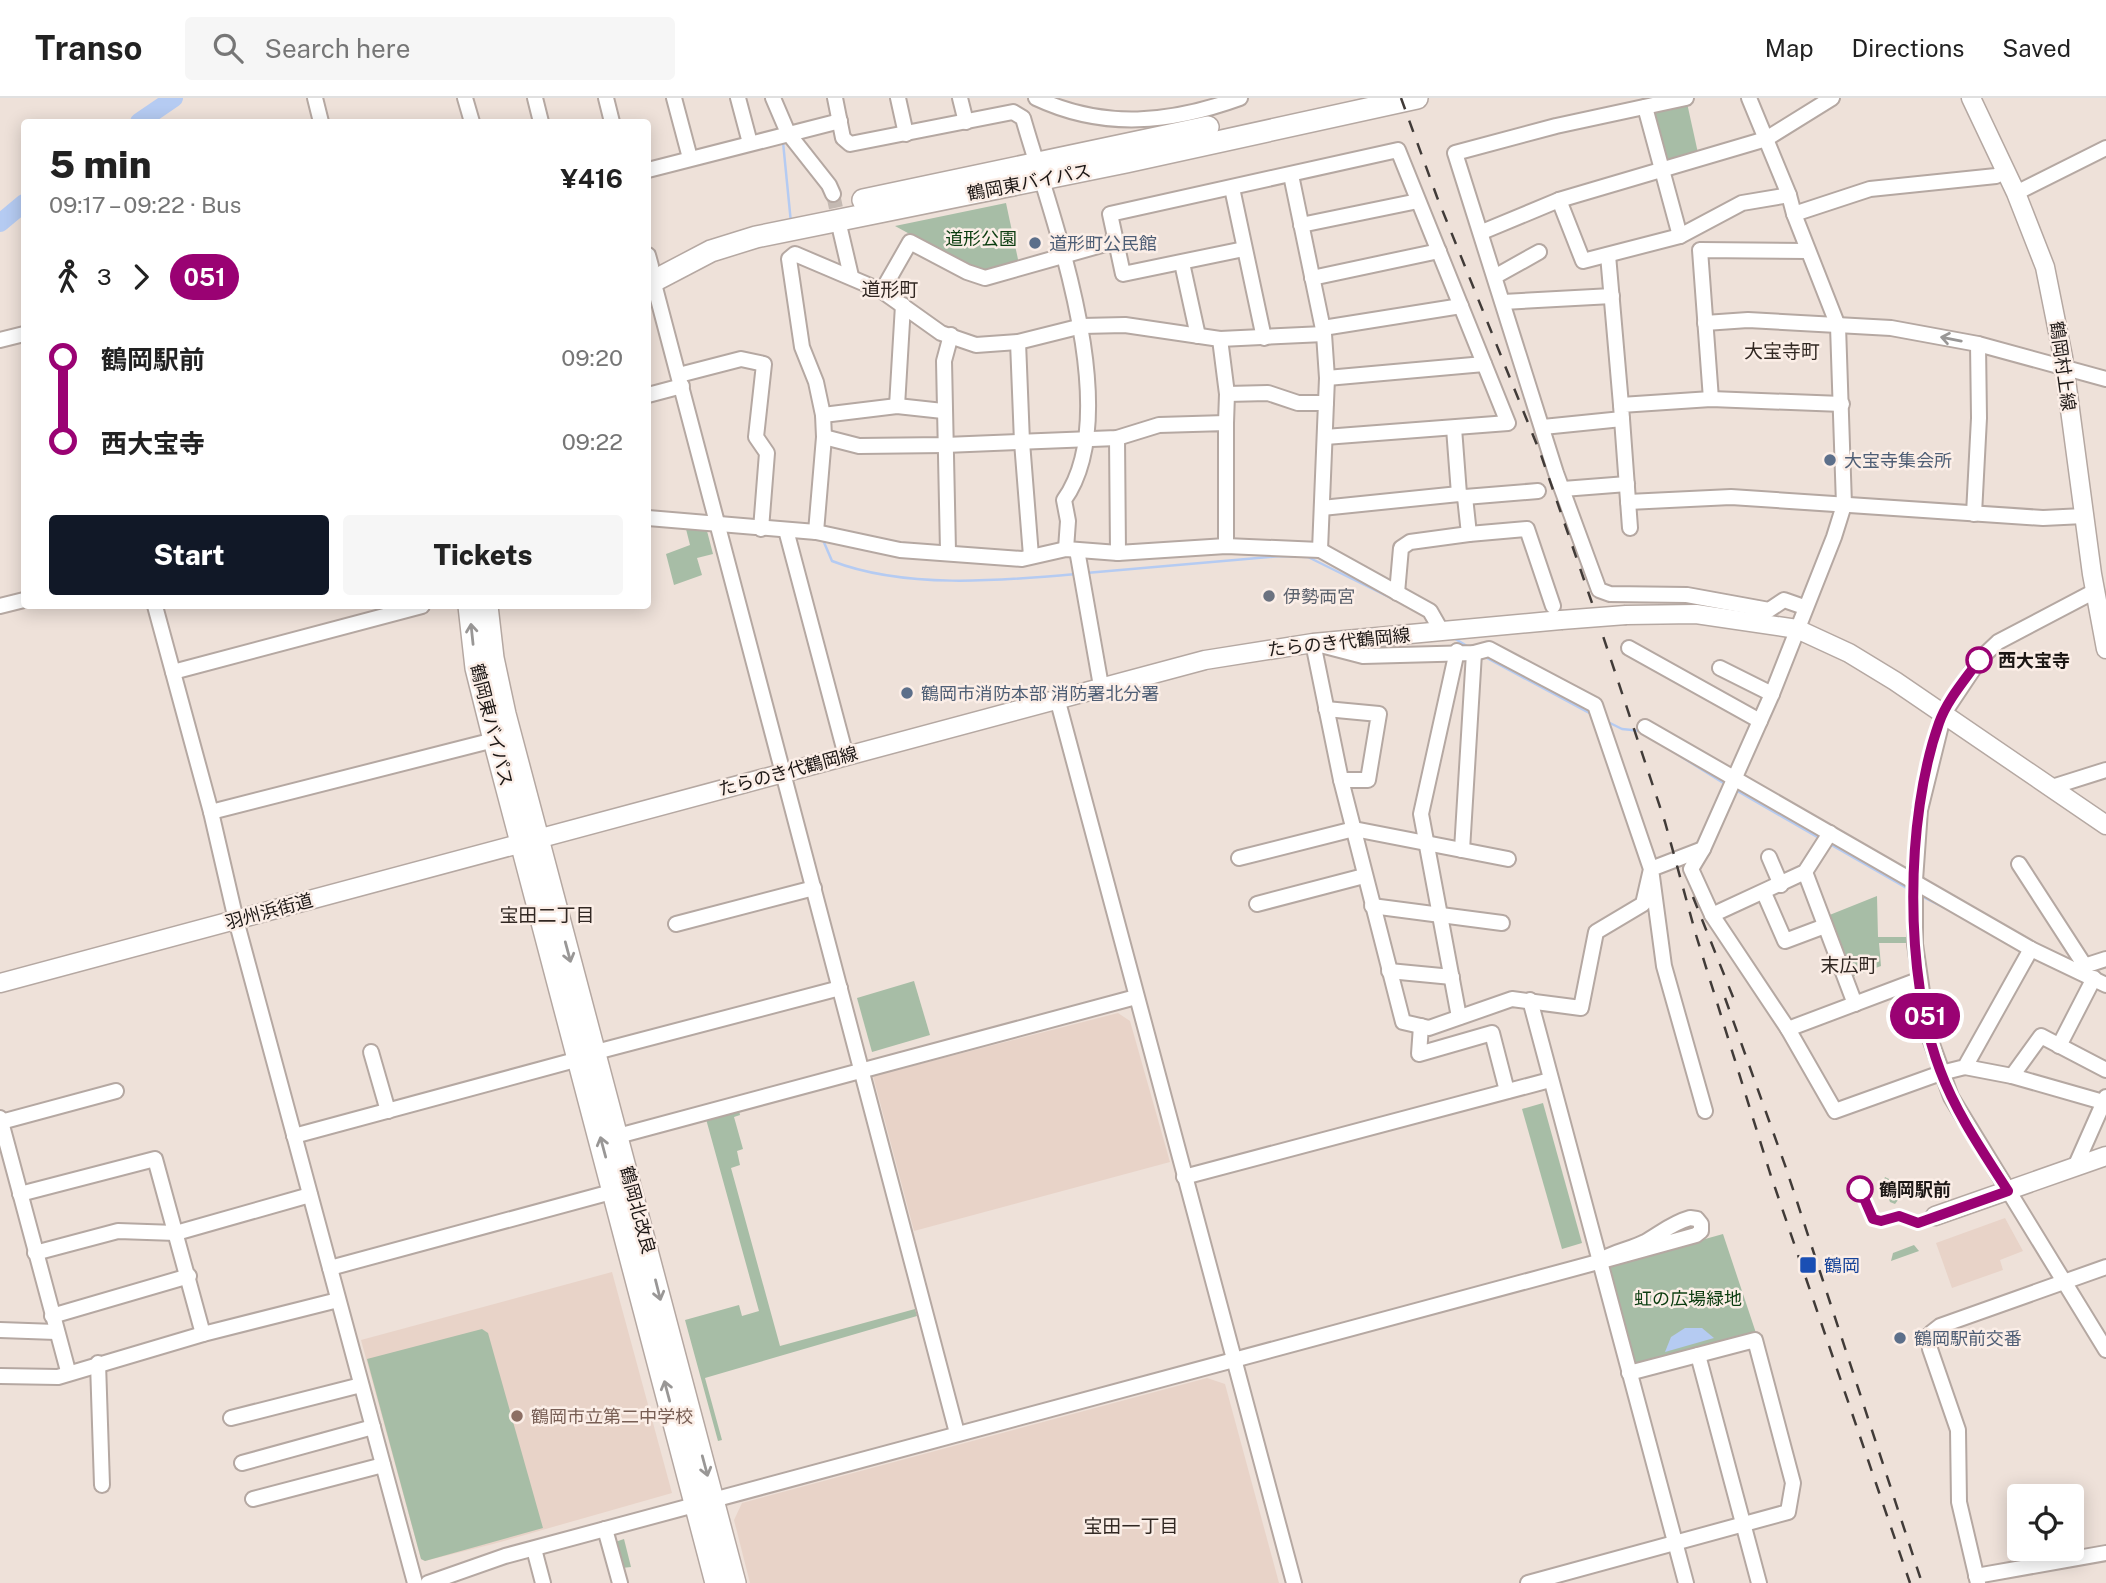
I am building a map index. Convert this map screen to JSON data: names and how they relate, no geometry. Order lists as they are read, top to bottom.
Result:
{
  "streets": {
    "highway": ["鶴岡東バイパス", "鶴岡北改良"],
    "main road": ["鶴岡村上線", "たらのき代鶴岡線", "羽州浜街道"]
  },
  "crossings": [
    ["鶴岡東バイパス", "たらのき代鶴岡線"],
    ["鶴岡東バイパス", "羽州浜街道"],
    ["鶴岡東バイパス", "鶴岡北改良"],
    ["たらのき代鶴岡線", "羽州浜街道"],
    ["たらのき代鶴岡線", "鶴岡北改良"],
    ["羽州浜街道", "鶴岡北改良"]
  ],
  "districts": [
    "道形町",
    "大宝寺町",
    "宝田二丁目",
    "末広町",
    "宝田一丁目"
  ],
  "parks": ["道形公園", "虹の広場緑地"],
  "places": {
    "other": [
      "道形町公民館",
      "大宝寺集会所",
      "伊勢両宮",
      "西大宝寺",
      "鶴岡市消防本部 消防署北分署",
      "鶴岡駅前",
      "鶴岡駅前交番",
      "鶴岡市立第二中学校"
    ],
    "transit": ["鶴岡"]
  },
  "lines": ["bus line 051"],
  "page": {
    "header": "Transo",
    "search": "Search here",
    "nav": ["Map", "Directions", "Saved"],
    "on_map": "051",
    "heading": ["5 min", "09:17 – 09:22 · Bus", "¥416"],
    "legs": ["3", "051"],
    "list": [
      {
        "name": "鶴岡駅前",
        "value": "09:20"
      },
      {
        "name": "西大宝寺",
        "value": "09:22"
      }
    ],
    "buttons": ["Start", "Tickets"]
  }
}
